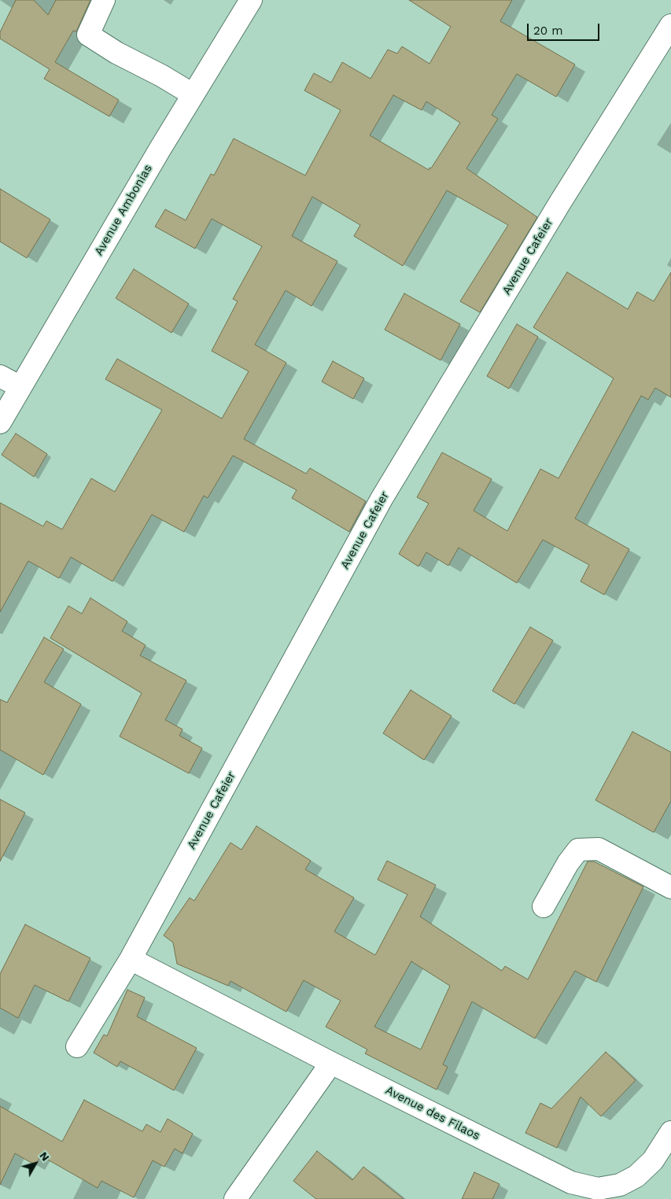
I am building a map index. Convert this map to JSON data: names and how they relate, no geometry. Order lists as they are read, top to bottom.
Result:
{
  "streets": {
    "street": ["Avenue Ambonias", "Avenue Cafeier", "Avenue des Filaos"]
  },
  "crossings": [
    ["Avenue Cafeier", "Avenue des Filaos"]
  ],
  "scale_bar": "20 m",
  "north": "top right"
}
